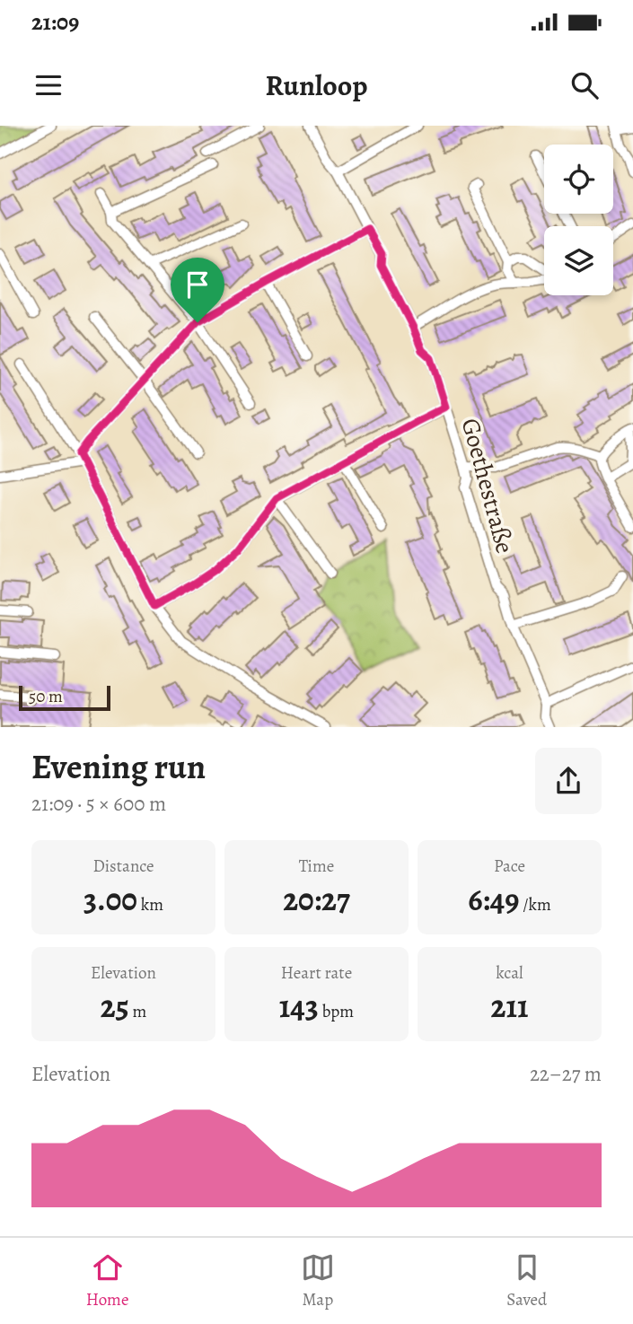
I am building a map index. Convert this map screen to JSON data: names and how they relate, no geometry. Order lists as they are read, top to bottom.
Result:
{
  "streets": {
    "street": ["Goethestraße"]
  },
  "scale_bar": "50 m",
  "page": {
    "status": "21:09",
    "header": "Runloop",
    "scale": "50 m",
    "heading": ["Evening run", "21:09 · 5 × 600 m"],
    "stats": [
      ["Distance", "3.00 km"],
      ["Time", "20:27"],
      ["Pace", "6:49 /km"],
      ["Elevation", "25 m"],
      ["Heart rate", "143 bpm"],
      ["kcal", "211"]
    ],
    "chart": ["Elevation", "22–27 m"],
    "tabs": ["Home", "Map", "Saved"]
  }
}
